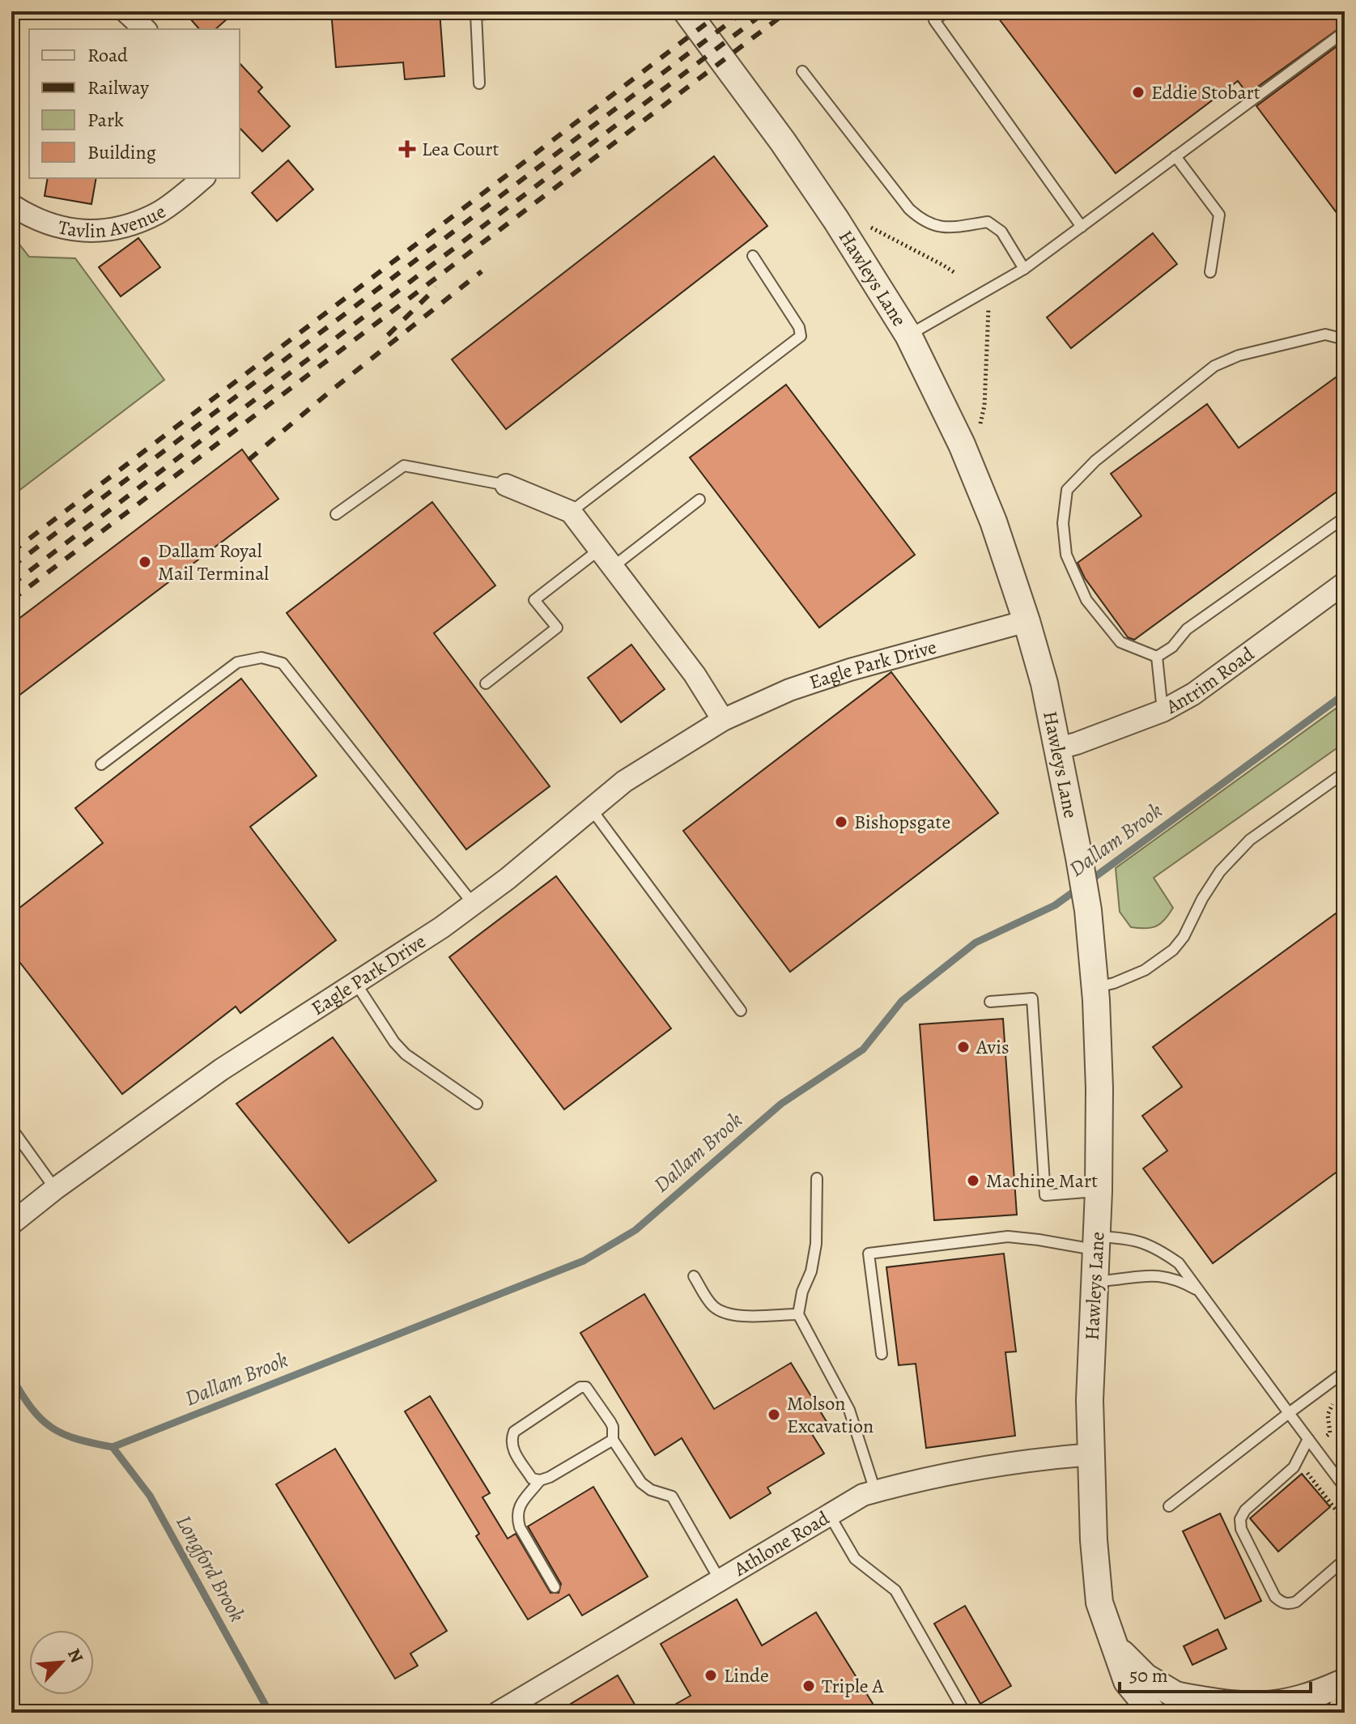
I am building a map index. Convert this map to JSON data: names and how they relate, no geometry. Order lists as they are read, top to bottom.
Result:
{
  "streets": {
    "street": [
      "Tavlin Avenue",
      "Hawleys Lane",
      "Eagle Park Drive",
      "Antrim Road",
      "Athlone Road"
    ]
  },
  "crossings": [
    ["Hawleys Lane", "Eagle Park Drive"],
    ["Hawleys Lane", "Antrim Road"],
    ["Hawleys Lane", "Athlone Road"]
  ],
  "water": ["Dallam Brook", "Longford Brook"],
  "places": {
    "other": [
      "Eddie Stobart",
      "Dallam Royal Mail Terminal",
      "Bishopsgate",
      "Avis",
      "Machine Mart",
      "Molson Excavation",
      "Linde",
      "Triple A"
    ],
    "health": ["Lea Court"]
  },
  "legend": [
    "Road",
    "Railway",
    "Park",
    "Building"
  ],
  "scale_bar": "50 m",
  "north": "top right"
}
